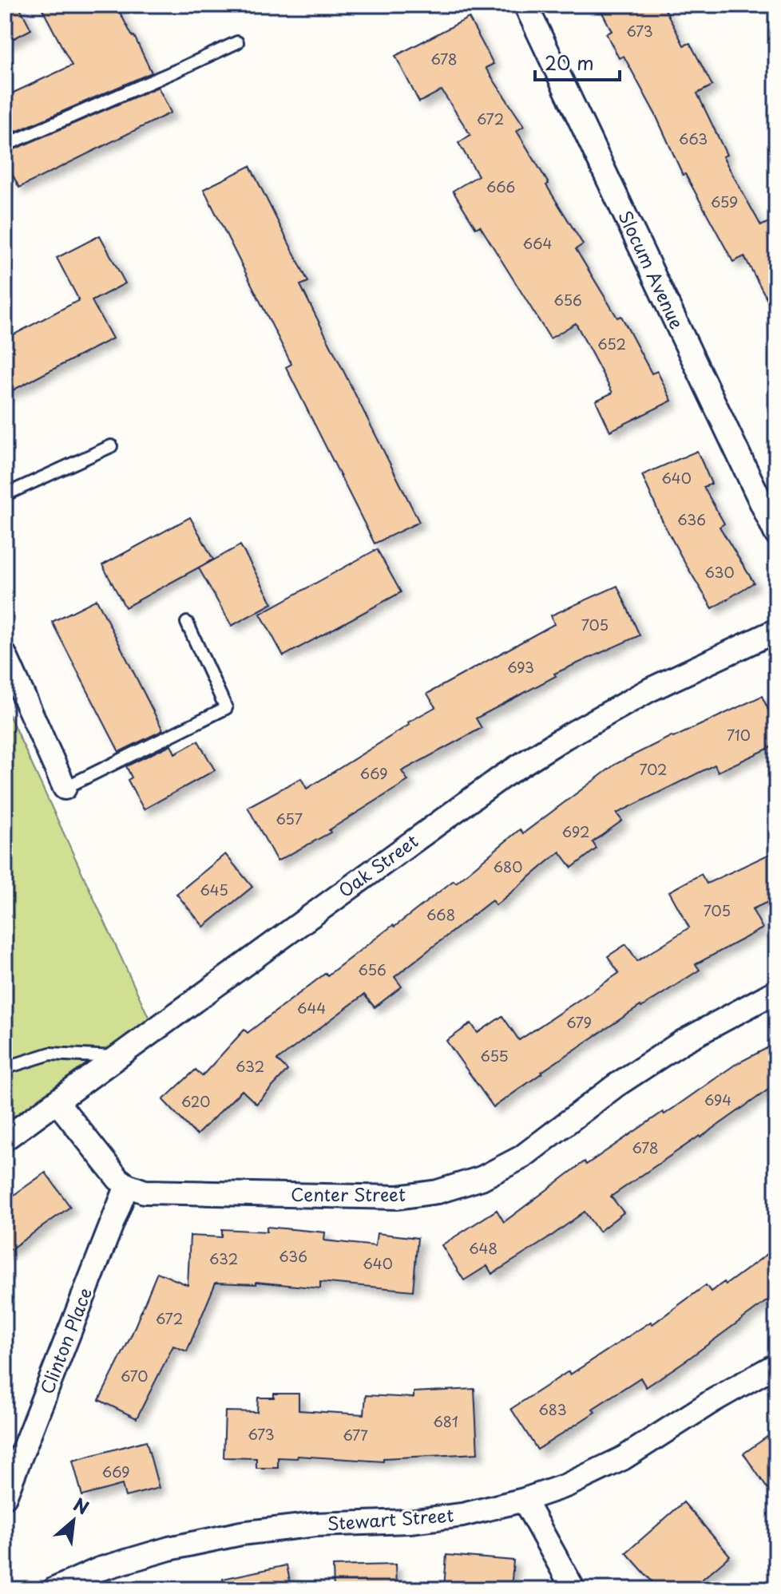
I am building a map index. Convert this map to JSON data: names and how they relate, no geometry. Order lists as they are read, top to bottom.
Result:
{
  "streets": {
    "street": [
      "Slocum Avenue",
      "Oak Street",
      "Center Street",
      "Clinton Place",
      "Stewart Street"
    ]
  },
  "crossings": [
    ["Center Street", "Clinton Place"]
  ],
  "house_numbers": [
    "673",
    "678",
    "672",
    "663",
    "666",
    "659",
    "664",
    "656",
    "652",
    "640",
    "636",
    "630",
    "705",
    "693",
    "710",
    "702",
    "669",
    "657",
    "692",
    "680",
    "645",
    "705",
    "668",
    "656",
    "644",
    "679",
    "655",
    "632",
    "694",
    "620",
    "678",
    "648",
    "636",
    "632",
    "640",
    "672",
    "670",
    "683",
    "681",
    "673",
    "677",
    "669"
  ],
  "scale_bar": "20 m",
  "north": "top right"
}
